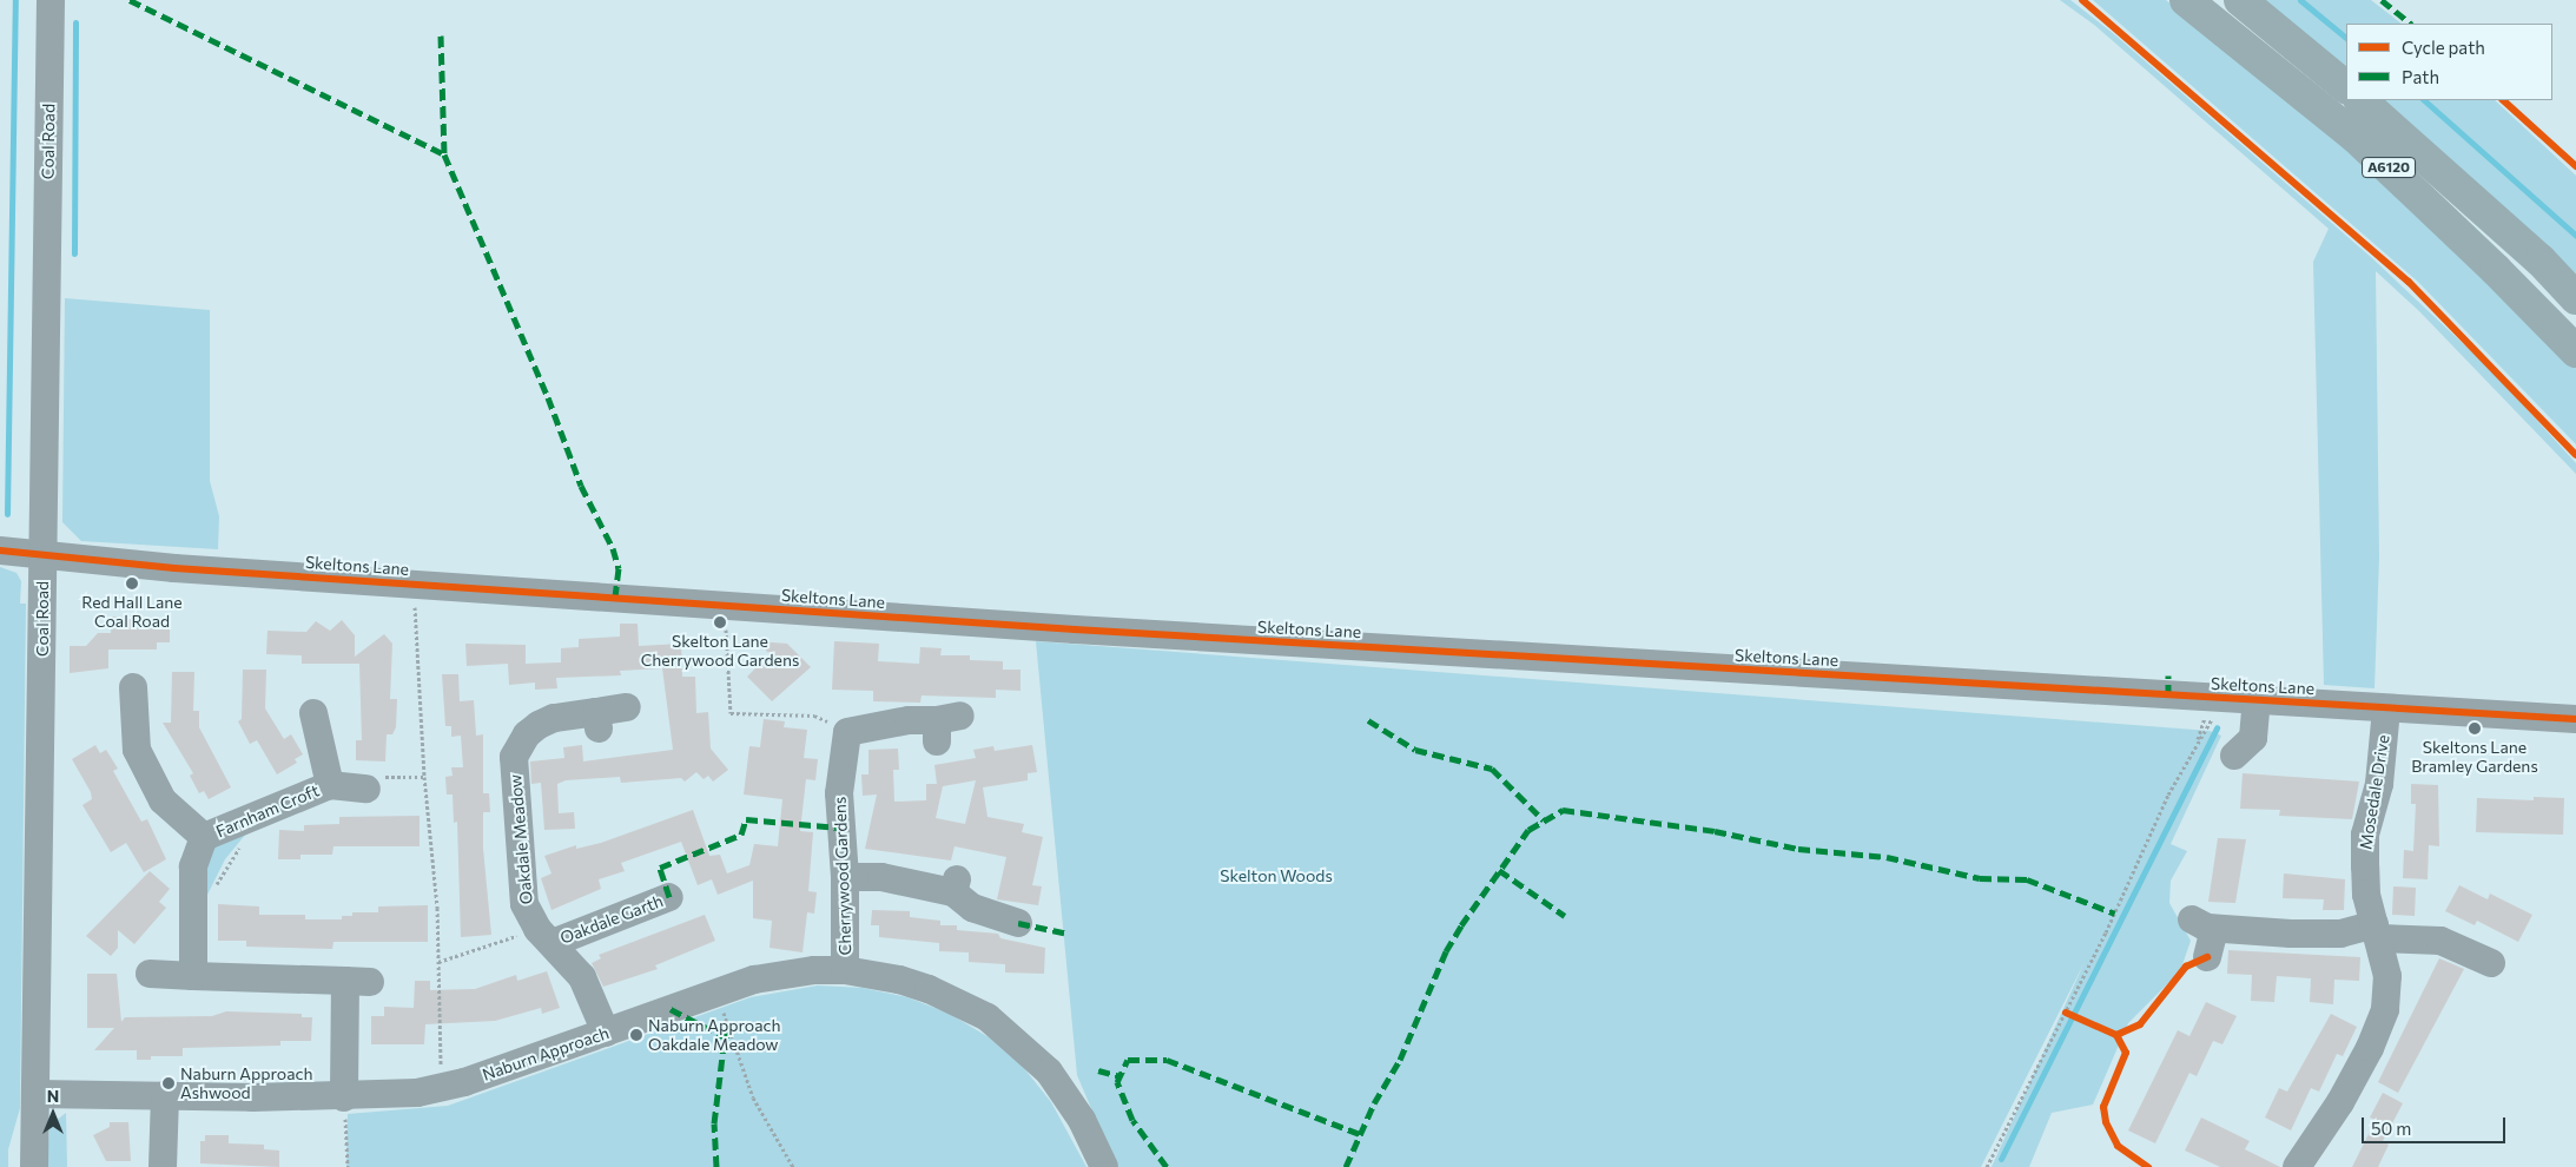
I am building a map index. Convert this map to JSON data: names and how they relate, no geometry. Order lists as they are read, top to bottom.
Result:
{
  "streets": {
    "highway": ["A6120"],
    "street": [
      "Coal Road",
      "Skeltons Lane",
      "Mosedale Drive",
      "Farnham Croft",
      "Oakdale Meadow",
      "Cherrywood Gardens",
      "Oakdale Garth",
      "Naburn Approach"
    ]
  },
  "crossings": [
    ["Coal Road", "Skeltons Lane"],
    ["Coal Road", "Naburn Approach"],
    ["Skeltons Lane", "Mosedale Drive"],
    ["Oakdale Meadow", "Oakdale Garth"],
    ["Oakdale Meadow", "Naburn Approach"],
    ["Cherrywood Gardens", "Naburn Approach"]
  ],
  "parks": ["Skelton Woods"],
  "places": [
    "Red Hall Lane Coal Road",
    "Skelton Lane Cherrywood Gardens",
    "Skeltons Lane Bramley Gardens",
    "Naburn Approach Oakdale Meadow",
    "Naburn Approach Ashwood"
  ],
  "legend": ["Cycle path", "Path"],
  "scale_bar": "50 m",
  "north": "top"
}
